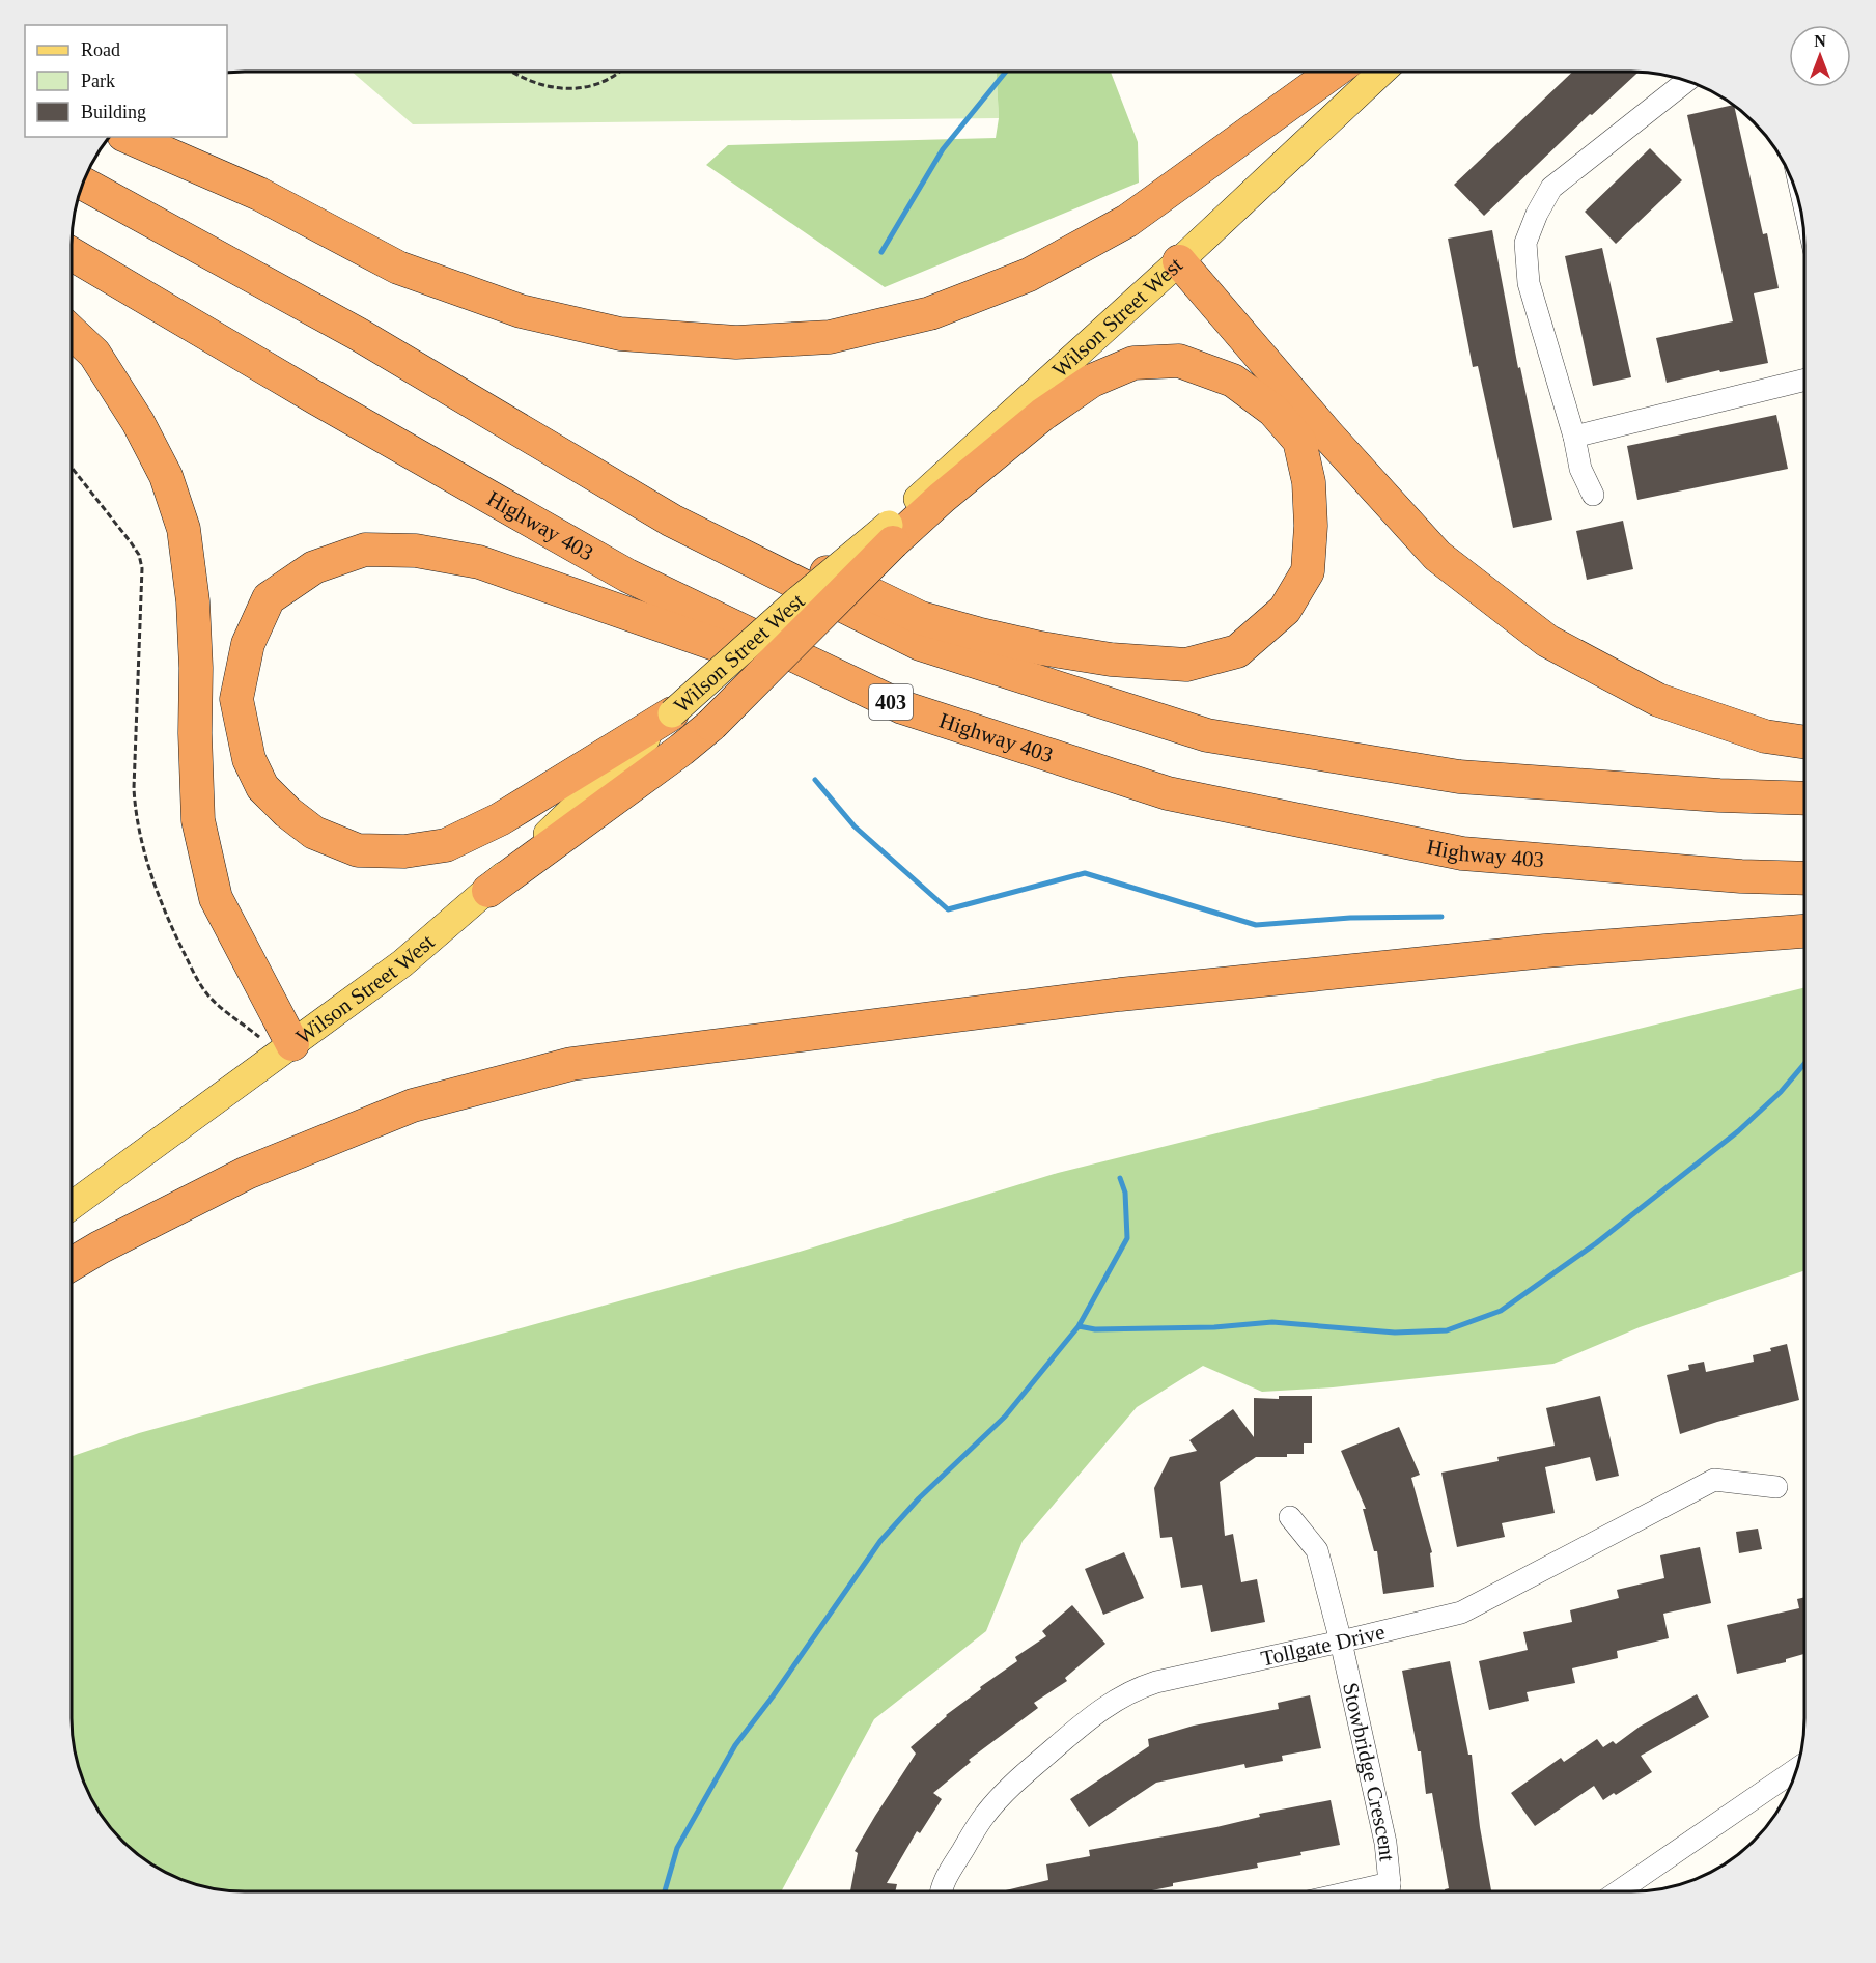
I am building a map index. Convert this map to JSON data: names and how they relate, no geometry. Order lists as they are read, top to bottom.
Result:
{
  "streets": {
    "highway": ["Highway 403", "403"],
    "main road": ["Wilson Street West"],
    "street": ["Tollgate Drive", "Stowbridge Crescent"]
  },
  "crossings": [
    ["Tollgate Drive", "Stowbridge Crescent"]
  ],
  "legend": ["Road", "Park", "Building"],
  "north": "top"
}
